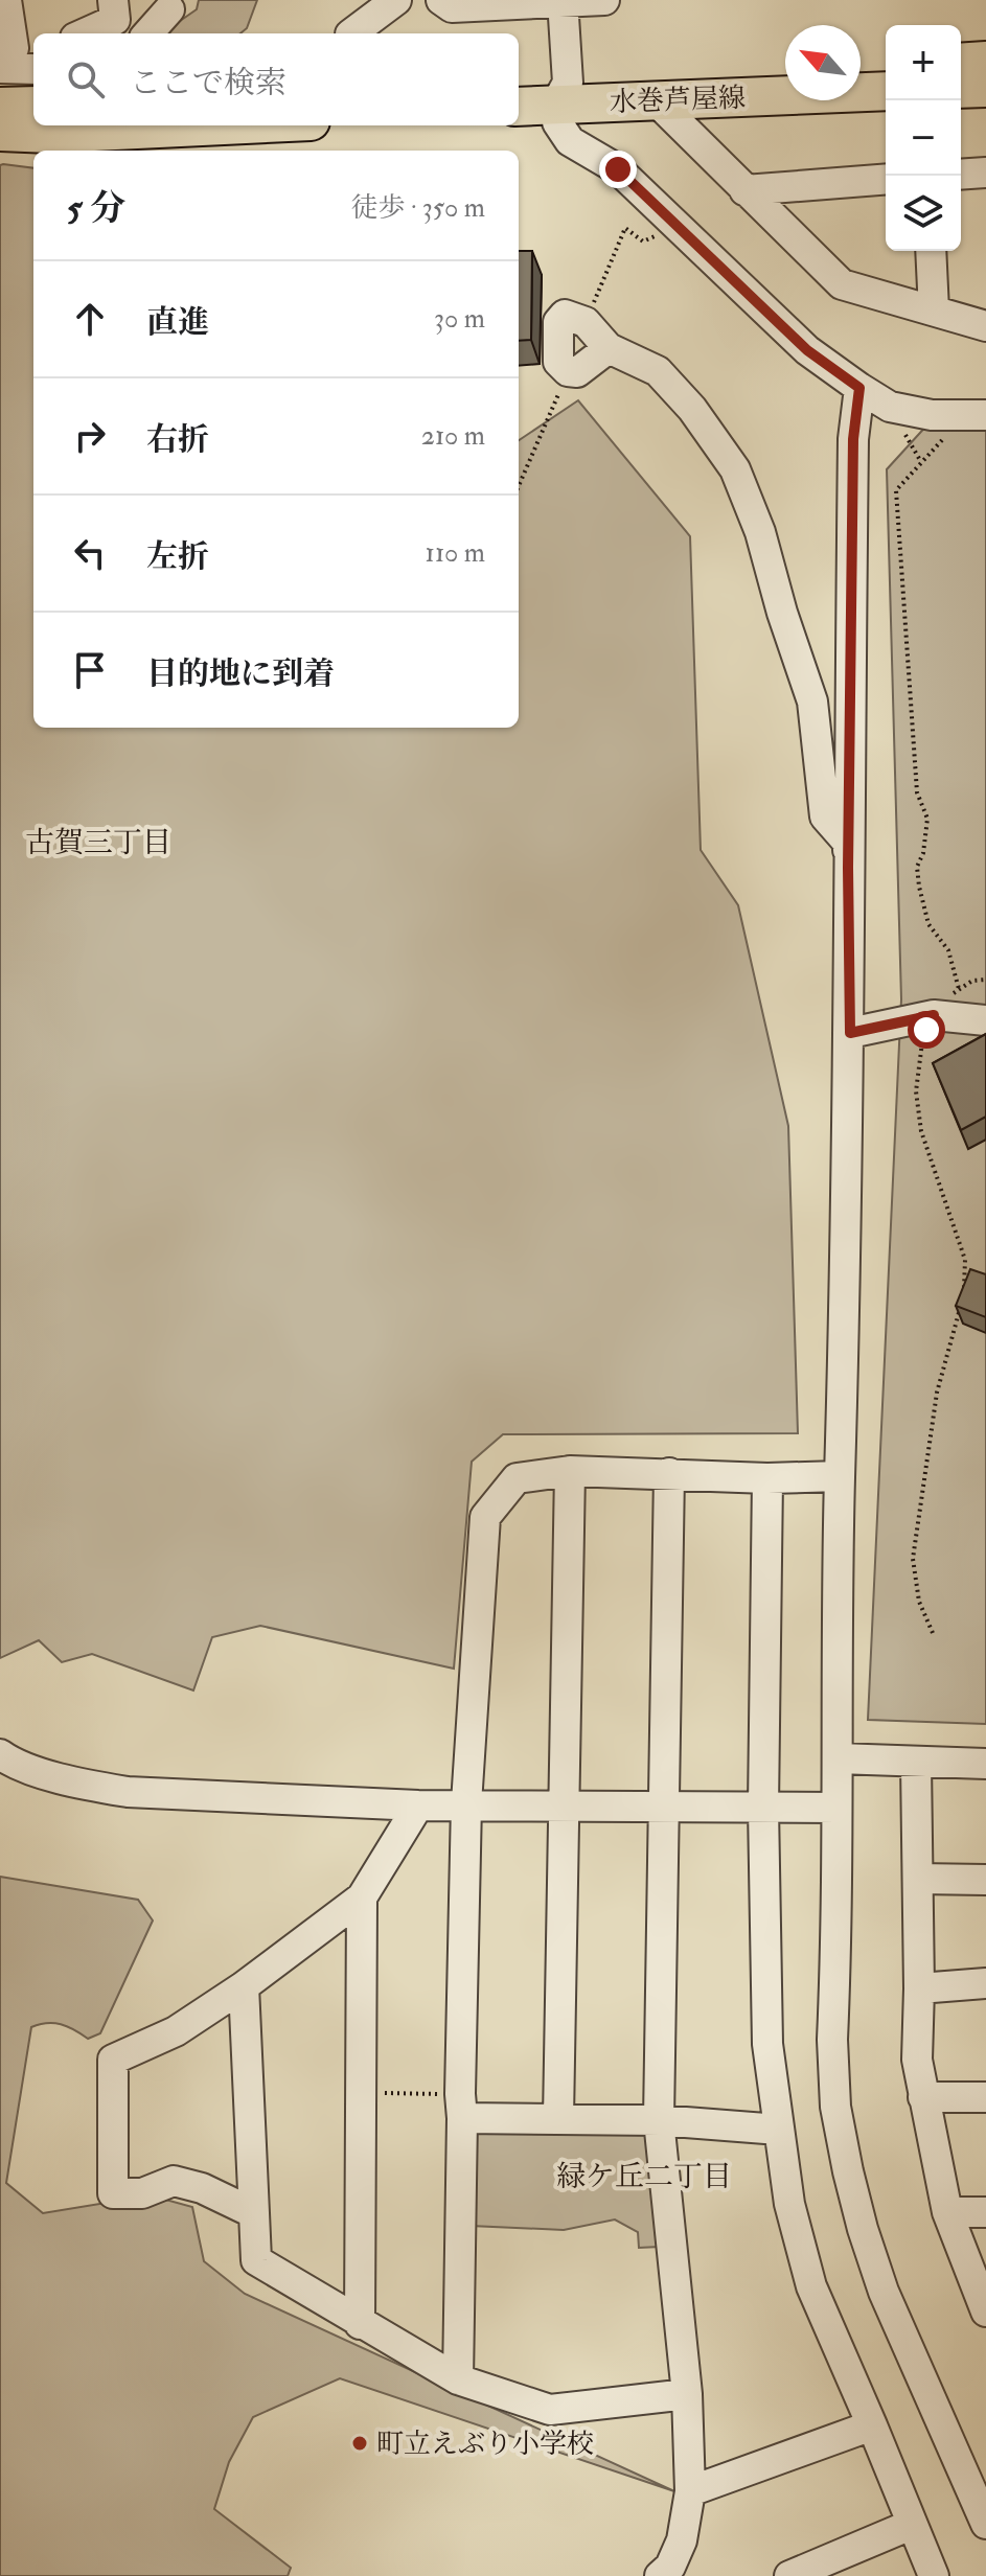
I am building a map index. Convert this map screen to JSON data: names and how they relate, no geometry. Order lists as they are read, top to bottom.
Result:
{
  "streets": {
    "main road": ["水巻芦屋線"]
  },
  "districts": ["古賀三丁目", "緑ケ丘二丁目"],
  "places": ["町立えぶり小学校"],
  "north": "top left",
  "page": {
    "map_buttons": ["+", "−"],
    "search": "ここで検索",
    "heading": ["5 分", "徒歩 · 350 m"],
    "list": [
      ["直進", "30 m"],
      ["右折", "210 m"],
      ["左折", "110 m"],
      "目的地に到着"
    ]
  }
}
